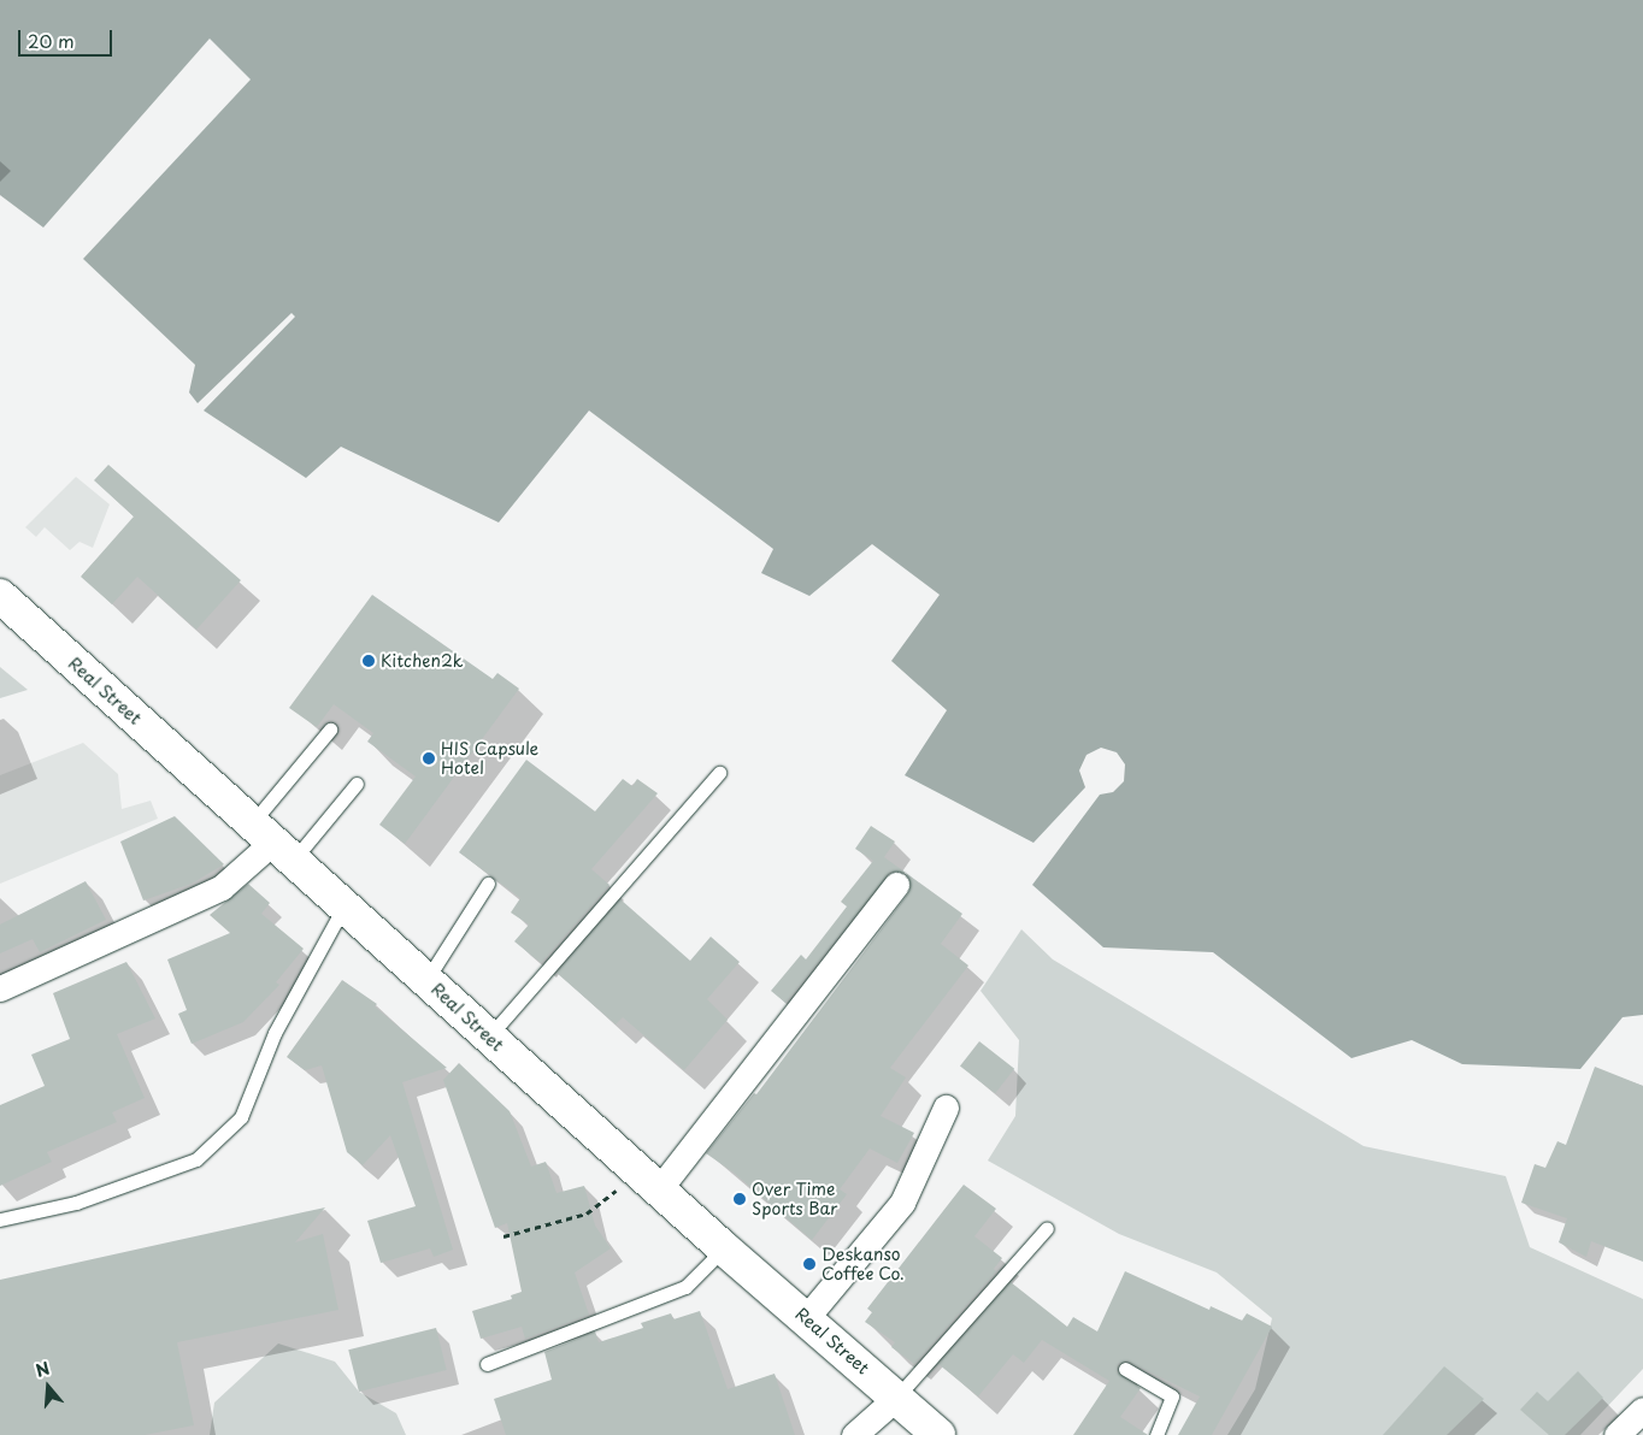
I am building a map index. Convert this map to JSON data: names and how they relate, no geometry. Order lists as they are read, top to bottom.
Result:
{
  "streets": {
    "main road": ["Real Street"]
  },
  "places": [
    "Kitchen2k",
    "HIS Capsule Hotel",
    "Over Time Sports Bar",
    "Deskanso Coffee Co."
  ],
  "scale_bar": "20 m",
  "north": "top"
}
